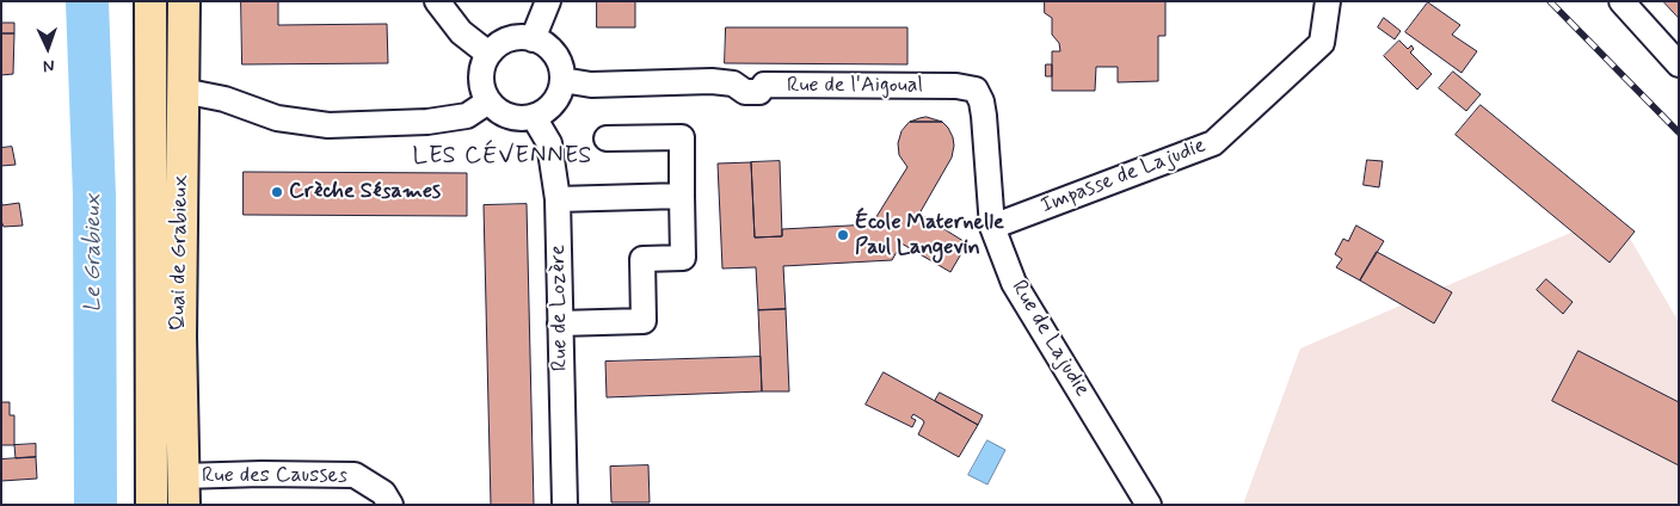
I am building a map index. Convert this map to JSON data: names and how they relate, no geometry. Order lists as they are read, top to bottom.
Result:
{
  "streets": {
    "main road": ["Quai de Grabieux"],
    "street": [
      "Rue de l'Aigoual",
      "Impasse de Lajudie",
      "Rue de Lozère",
      "Rue de Lajudie",
      "Rue des Causses"
    ]
  },
  "crossings": [
    ["Rue de l'Aigoual", "Rue de Lozère"],
    ["Rue de l'Aigoual", "Rue de Lajudie"],
    ["Impasse de Lajudie", "Rue de Lajudie"],
    ["Quai de Grabieux", "Rue des Causses"]
  ],
  "districts": ["LES CÉVENNES"],
  "water": ["Le Grabieux"],
  "places": ["Crèche Sésames", "École Maternelle Paul Langevin"],
  "north": "bottom"
}
